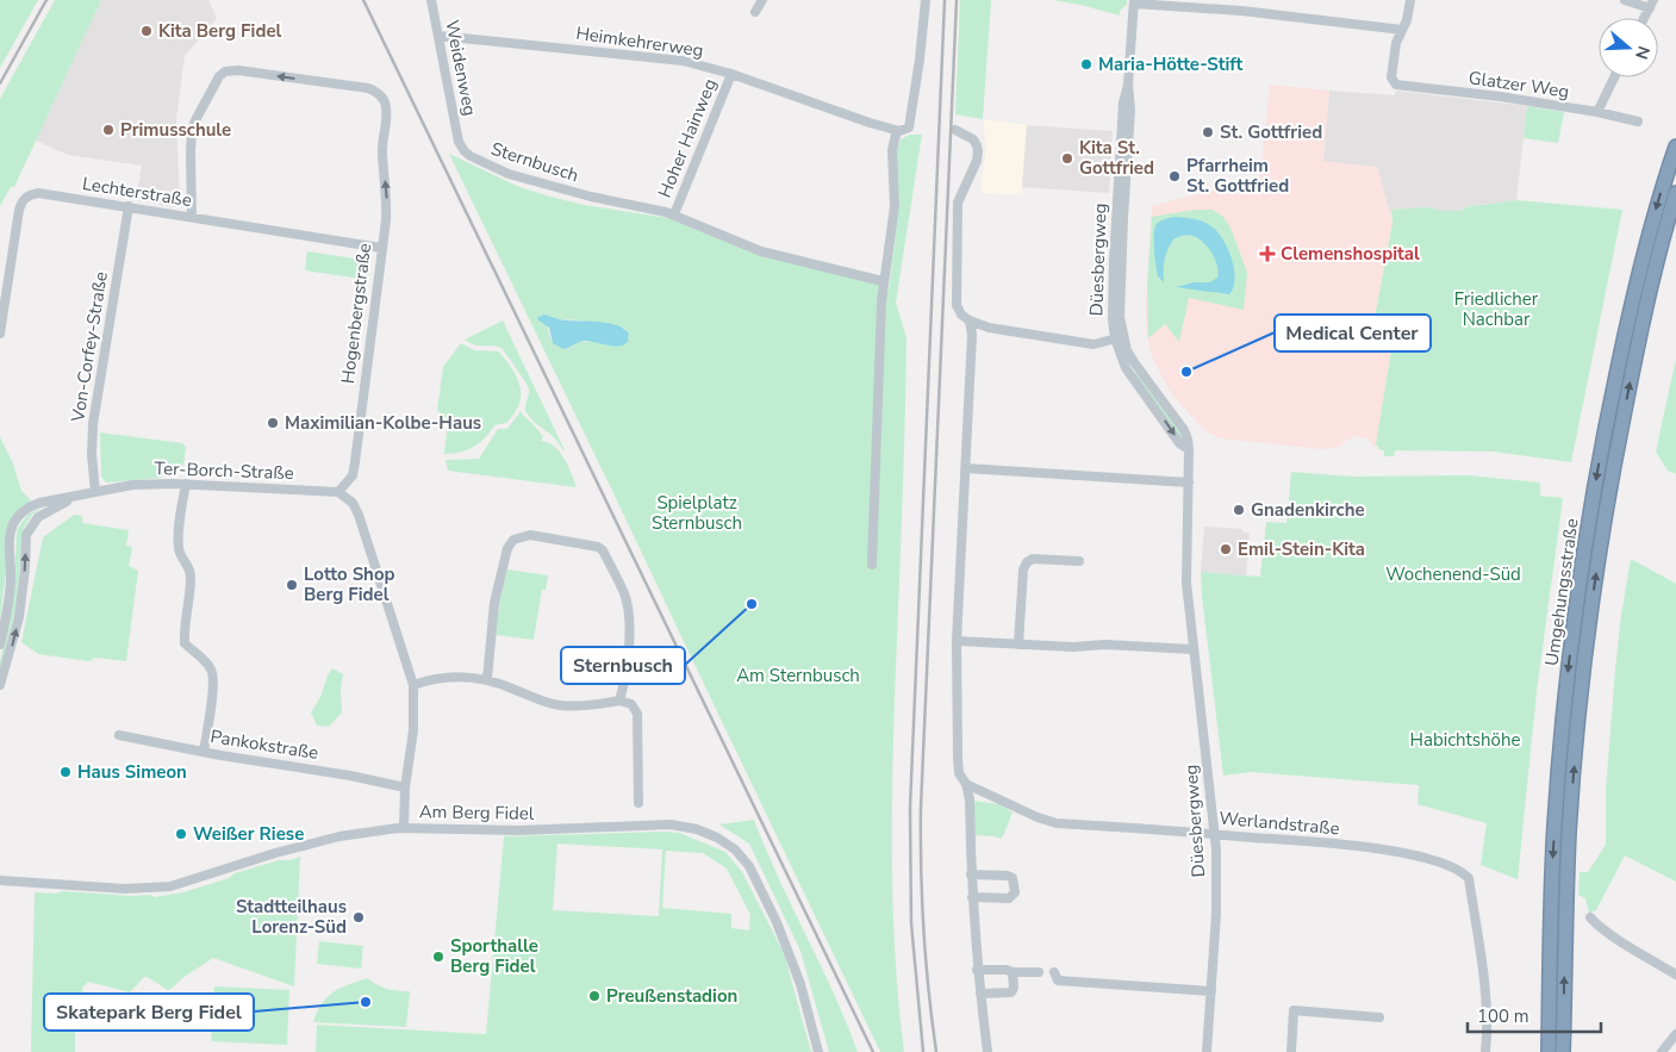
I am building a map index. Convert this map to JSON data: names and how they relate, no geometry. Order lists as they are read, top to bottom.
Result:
{
  "streets": {
    "highway": ["Umgehungsstraße"],
    "street": [
      "Heimkehrerweg",
      "Weidenweg",
      "Glatzer Weg",
      "Hoher Hainweg",
      "Sternbusch",
      "Lechterstraße",
      "Düesbergweg",
      "Hogenbergstraße",
      "Von-Corfey-Straße",
      "Ter-Borch-Straße",
      "Pankokstraße",
      "Am Berg Fidel",
      "Werlandstraße"
    ]
  },
  "crossings": [
    ["Heimkehrerweg", "Weidenweg"],
    ["Heimkehrerweg", "Hoher Hainweg"],
    ["Weidenweg", "Sternbusch"],
    ["Hoher Hainweg", "Sternbusch"],
    ["Lechterstraße", "Hogenbergstraße"],
    ["Lechterstraße", "Von-Corfey-Straße"],
    ["Düesbergweg", "Werlandstraße"],
    ["Hogenbergstraße", "Ter-Borch-Straße"],
    ["Von-Corfey-Straße", "Ter-Borch-Straße"]
  ],
  "parks": [
    "Friedlicher Nachbar",
    "Spielplatz Sternbusch",
    "Wochenend-Süd",
    "Am Sternbusch",
    "Habichtshöhe"
  ],
  "places": {
    "other": [
      "Kita Berg Fidel",
      "Maria-Hötte-Stift",
      "Primusschule",
      "St. Gottfried",
      "Kita St. Gottfried",
      "Pfarrheim St. Gottfried",
      "Medical Center",
      "Maximilian-Kolbe-Haus",
      "Gnadenkirche",
      "Emil-Stein-Kita",
      "Lotto Shop Berg Fidel",
      "Sternbusch",
      "Haus Simeon",
      "Weißer Riese",
      "Stadtteilhaus Lorenz-Süd",
      "Sporthalle Berg Fidel",
      "Preußenstadion",
      "Skatepark Berg Fidel"
    ],
    "health": ["Clemenshospital"]
  },
  "scale_bar": "100 m",
  "north": "right"
}
